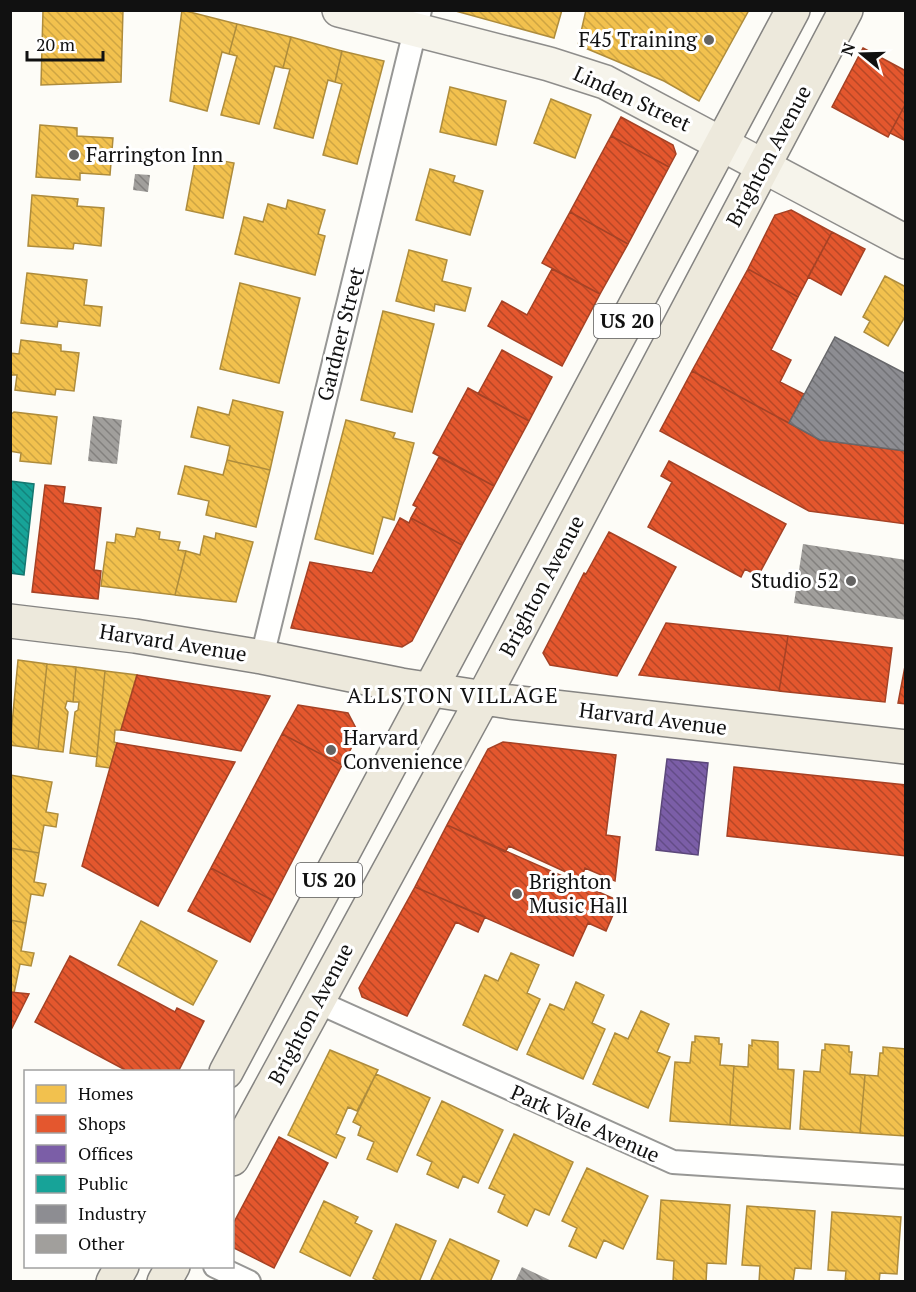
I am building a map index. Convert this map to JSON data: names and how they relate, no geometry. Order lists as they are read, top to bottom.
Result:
{
  "streets": {
    "main road": ["Brighton Avenue", "US 20", "Harvard Avenue"],
    "street": ["Linden Street", "Gardner Street", "Park Vale Avenue"]
  },
  "crossings": [
    ["Linden Street", "Brighton Avenue"],
    ["Linden Street", "US 20"],
    ["Linden Street", "Gardner Street"],
    ["Brighton Avenue", "Harvard Avenue"],
    ["Brighton Avenue", "Park Vale Avenue"],
    ["US 20", "Harvard Avenue"],
    ["Gardner Street", "Harvard Avenue"]
  ],
  "districts": ["ALLSTON VILLAGE"],
  "places": [
    "F45 Training",
    "Farrington Inn",
    "Studio 52",
    "Harvard Convenience",
    "Brighton Music Hall"
  ],
  "legend": [
    "Homes",
    "Shops",
    "Offices",
    "Public",
    "Industry",
    "Other"
  ],
  "scale_bar": "20 m",
  "north": "left"
}
